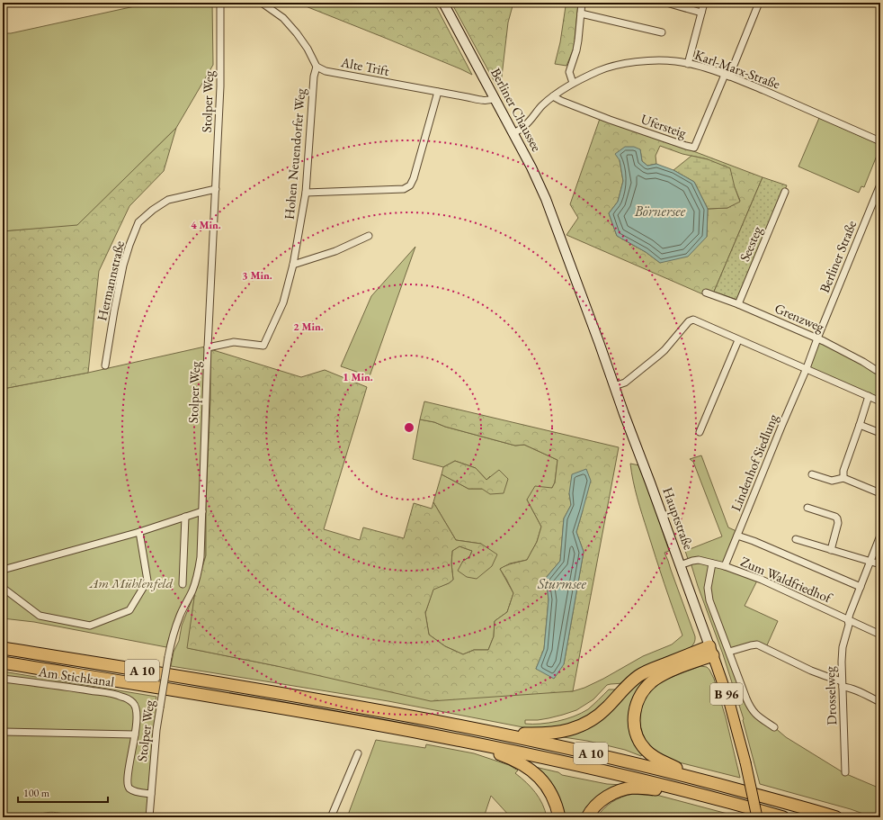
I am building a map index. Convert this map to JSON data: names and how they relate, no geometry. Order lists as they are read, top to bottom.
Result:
{
  "streets": {
    "highway": ["A 10"],
    "main road": ["Berliner Chaussee", "Hauptstraße", "B 96"],
    "street": [
      "Alte Trift",
      "Karl-Marx-Straße",
      "Stolper Weg",
      "Ufersteig",
      "Hohen Neuendorfer Weg",
      "Seesteg",
      "Berliner Straße",
      "Hermannstraße",
      "Grenzweg",
      "Lindenhof Siedlung",
      "Zum Waldfriedhof",
      "Am Stichkanal",
      "Drosselweg"
    ]
  },
  "crossings": [
    ["Alte Trift", "Berliner Chaussee"],
    ["Alte Trift", "Hohen Neuendorfer Weg"],
    ["Karl-Marx-Straße", "Berliner Chaussee"],
    ["Karl-Marx-Straße", "Ufersteig"],
    ["Stolper Weg", "Hohen Neuendorfer Weg"],
    ["Stolper Weg", "Hermannstraße"],
    ["Stolper Weg", "Am Stichkanal"],
    ["Berliner Chaussee", "Hauptstraße"],
    ["Seesteg", "Grenzweg"],
    ["Berliner Straße", "Grenzweg"],
    ["Berliner Straße", "Lindenhof Siedlung"],
    ["Grenzweg", "Lindenhof Siedlung"],
    ["Lindenhof Siedlung", "Zum Waldfriedhof"],
    ["Hauptstraße", "Zum Waldfriedhof"],
    ["Zum Waldfriedhof", "Drosselweg"]
  ],
  "water": ["Börnersee", "Sturmsee"],
  "parks": ["Am Mühlenfeld"],
  "scale_bar": "100 m",
  "rings": [
    "4 Min.",
    "3 Min.",
    "2 Min.",
    "1 Min."
  ]
}
